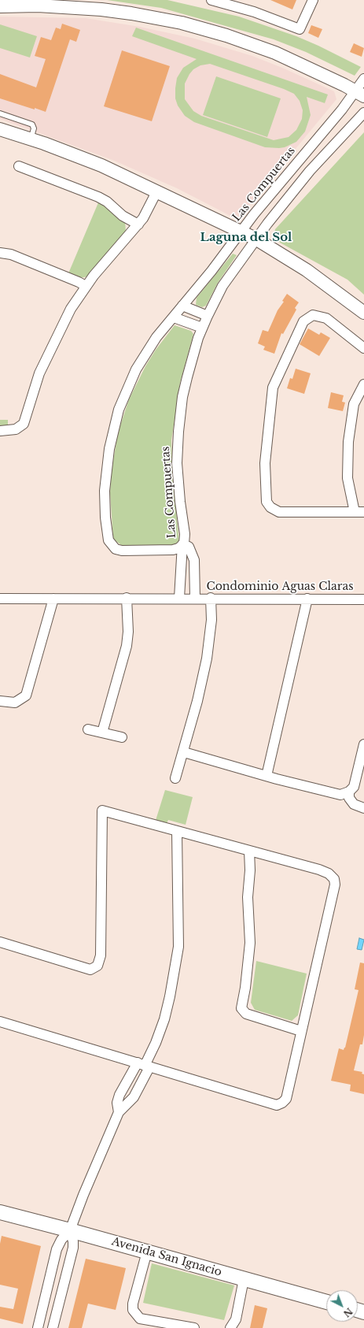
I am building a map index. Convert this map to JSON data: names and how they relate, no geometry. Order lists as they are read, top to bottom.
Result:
{
  "streets": {
    "main road": ["Avenida San Ignacio"],
    "street": ["Las Compuertas", "Condominio Aguas Claras"]
  },
  "crossings": [
    ["Las Compuertas", "Condominio Aguas Claras"]
  ],
  "districts": ["Laguna del Sol"],
  "north": "bottom right"
}
